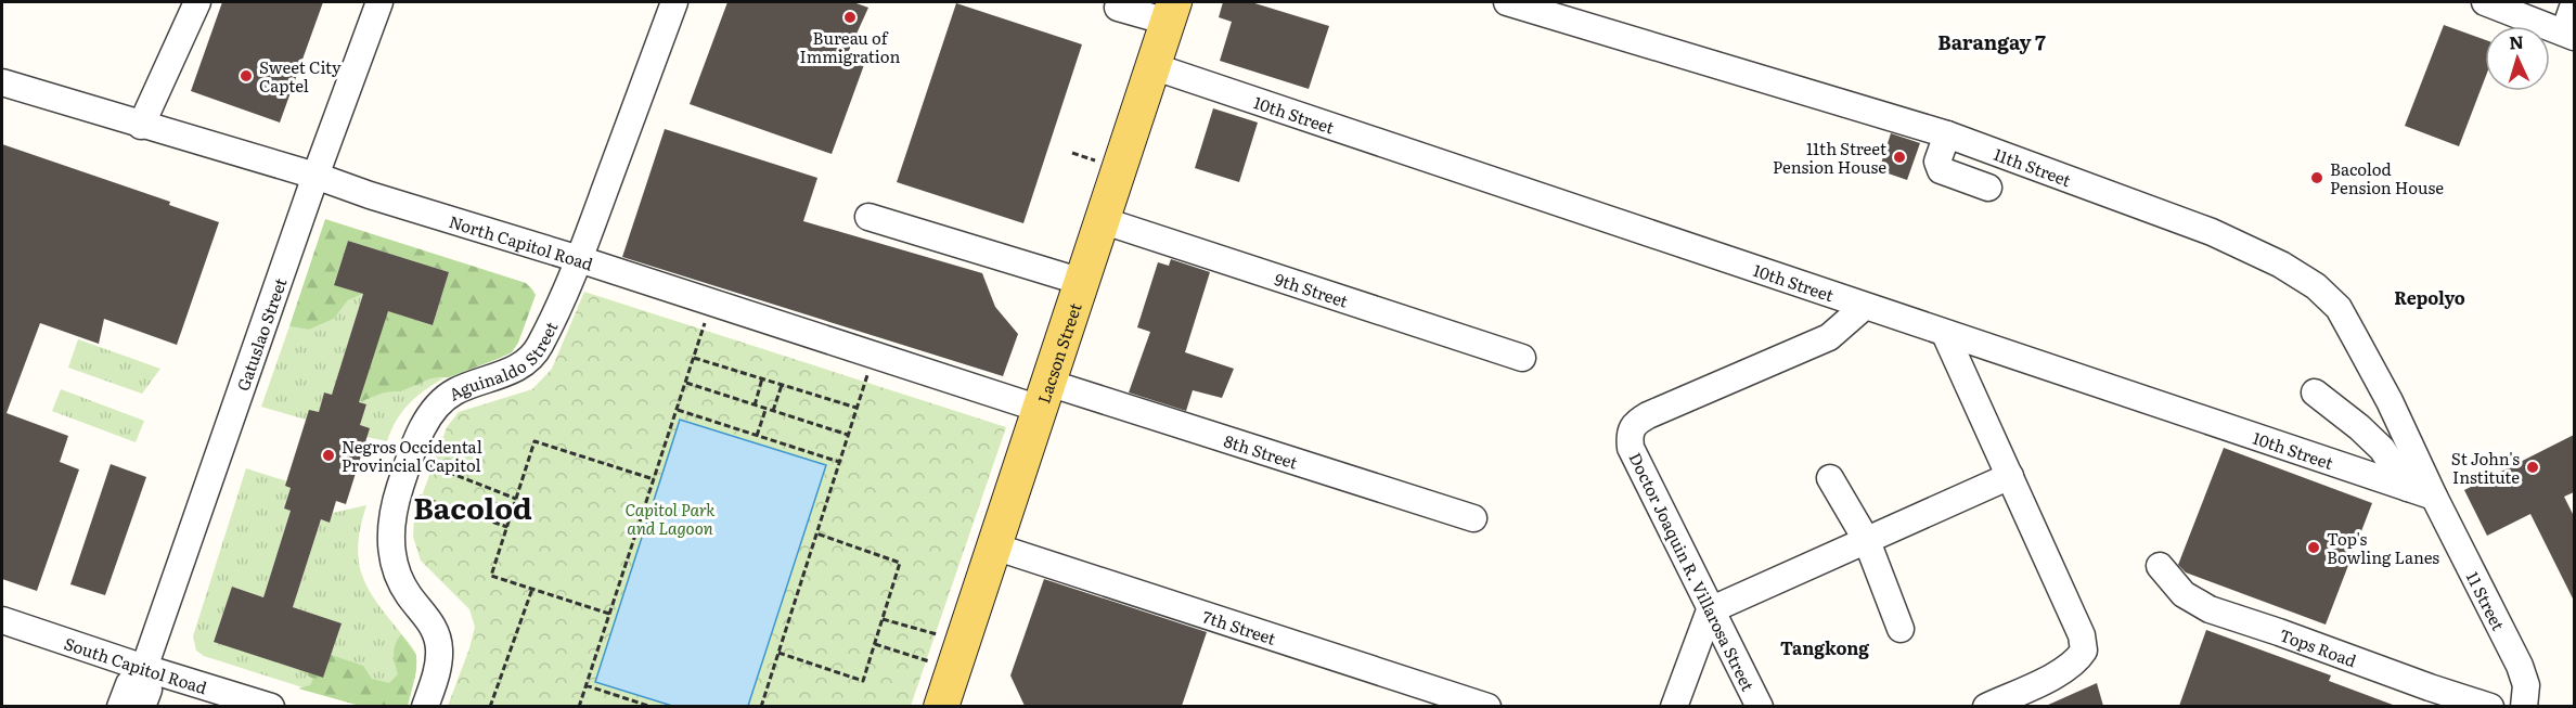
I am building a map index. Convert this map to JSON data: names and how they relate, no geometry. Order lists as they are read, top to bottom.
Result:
{
  "streets": {
    "main road": ["Lacson Street"],
    "street": [
      "10th Street",
      "11th Street",
      "North Capitol Road",
      "9th Street",
      "Gatuslao Street",
      "Aguinaldo Street",
      "8th Street",
      "Doctor Joaquin R. Villarosa Street",
      "11 Street",
      "7th Street",
      "Tops Road",
      "South Capitol Road"
    ]
  },
  "crossings": [
    ["10th Street", "11th Street"],
    ["10th Street", "Lacson Street"],
    ["10th Street", "Doctor Joaquin R. Villarosa Street"],
    ["10th Street", "11 Street"],
    ["11th Street", "11 Street"],
    ["North Capitol Road", "Gatuslao Street"],
    ["North Capitol Road", "Lacson Street"],
    ["North Capitol Road", "Aguinaldo Street"],
    ["North Capitol Road", "8th Street"],
    ["9th Street", "Lacson Street"],
    ["Gatuslao Street", "South Capitol Road"],
    ["Lacson Street", "8th Street"],
    ["Lacson Street", "7th Street"]
  ],
  "districts": [
    "Barangay 7",
    "Repolyo",
    "Bacolod",
    "Tangkong"
  ],
  "parks": ["Capitol Park and Lagoon"],
  "places": [
    "Bureau of Immigration",
    "Sweet City Captel",
    "11th Street Pension House",
    "Bacolod Pension House",
    "Negros Occidental Provincial Capitol",
    "St John's Institute",
    "Top's Bowling Lanes"
  ],
  "north": "top"
}
